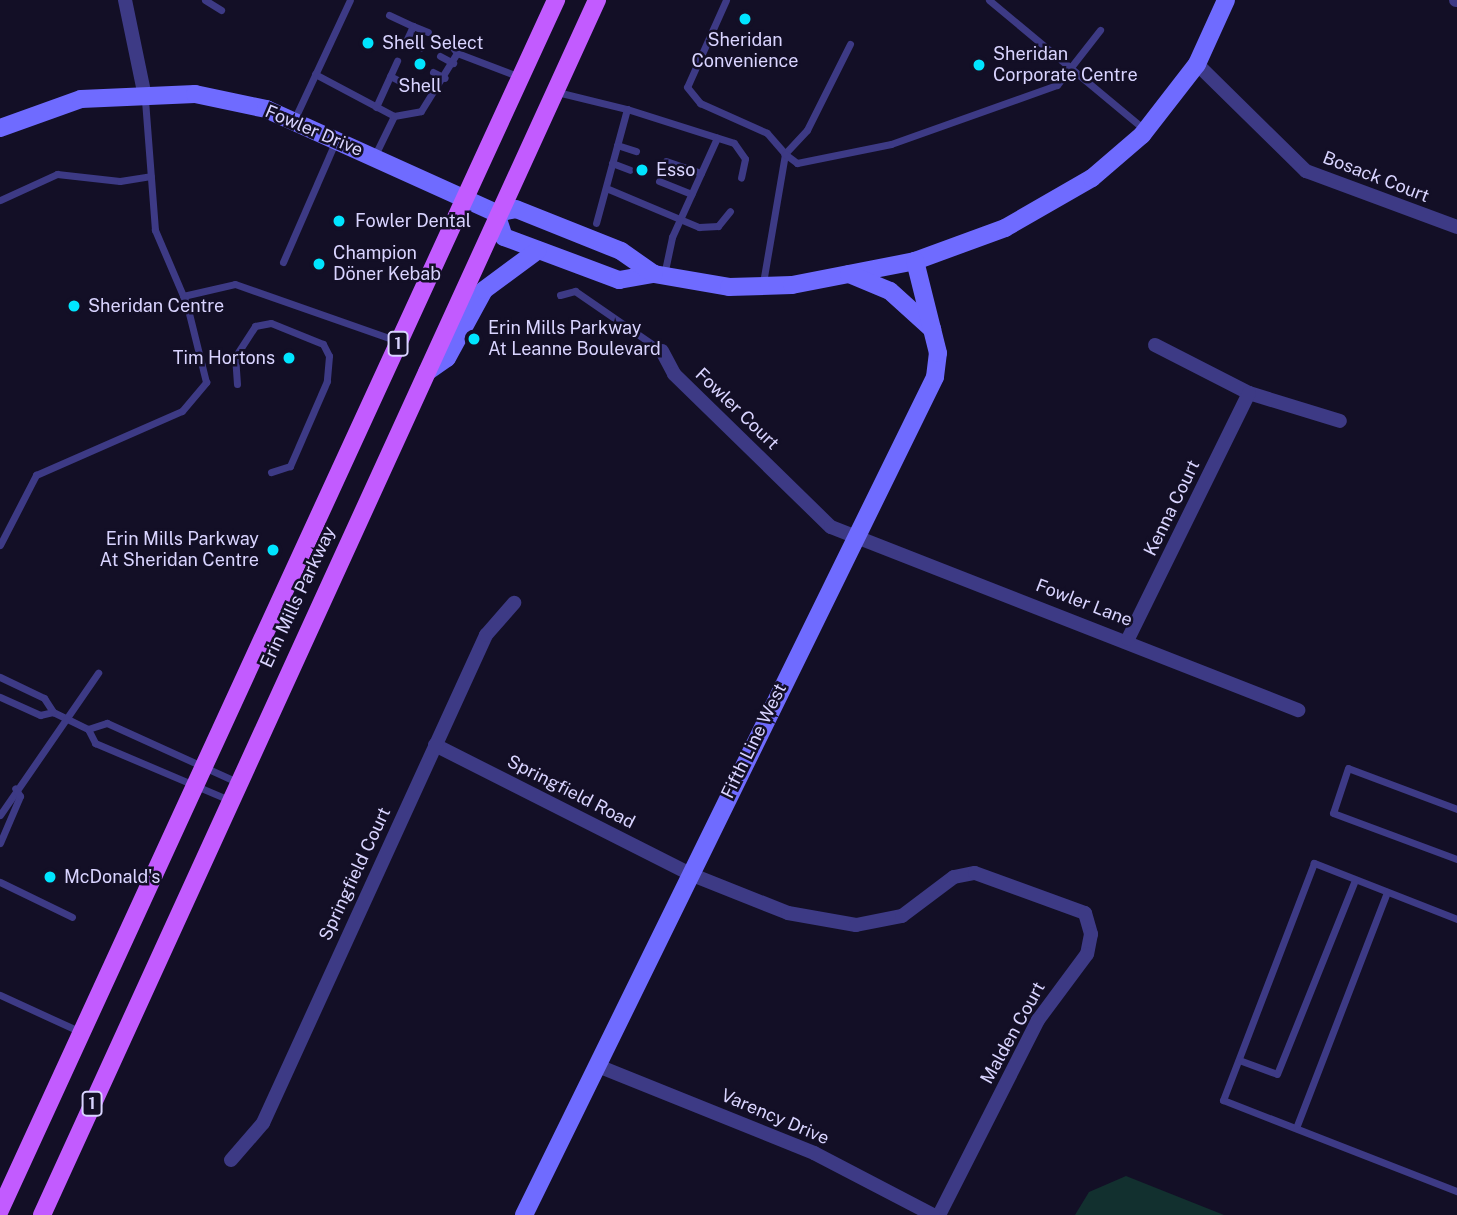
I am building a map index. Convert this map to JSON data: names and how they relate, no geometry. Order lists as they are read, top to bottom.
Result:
{
  "streets": {
    "main road": ["1", "Erin Mills Parkway"],
    "street": [
      "Fowler Drive",
      "Bosack Court",
      "Fowler Court",
      "Kenna Court",
      "Fowler Lane",
      "Fifth Line West",
      "Springfield Road",
      "Springfield Court",
      "Malden Court",
      "Varency Drive"
    ]
  },
  "crossings": [
    ["Fowler Drive", "Erin Mills Parkway"],
    ["Fowler Court", "Fowler Lane"],
    ["Fowler Court", "Fifth Line West"],
    ["Kenna Court", "Fowler Lane"],
    ["Fowler Lane", "Fifth Line West"],
    ["Fifth Line West", "Springfield Road"],
    ["Fifth Line West", "Malden Court"],
    ["Fifth Line West", "Varency Drive"],
    ["Springfield Road", "Springfield Court"],
    ["Springfield Road", "Malden Court"]
  ],
  "places": [
    "Sheridan Convenience",
    "Shell Select",
    "Shell",
    "Sheridan Corporate Centre",
    "Esso",
    "Fowler Dental",
    "Champion Döner Kebab",
    "Sheridan Centre",
    "Erin Mills Parkway At Leanne Boulevard",
    "Tim Hortons",
    "Erin Mills Parkway At Sheridan Centre",
    "McDonald's"
  ]
}
